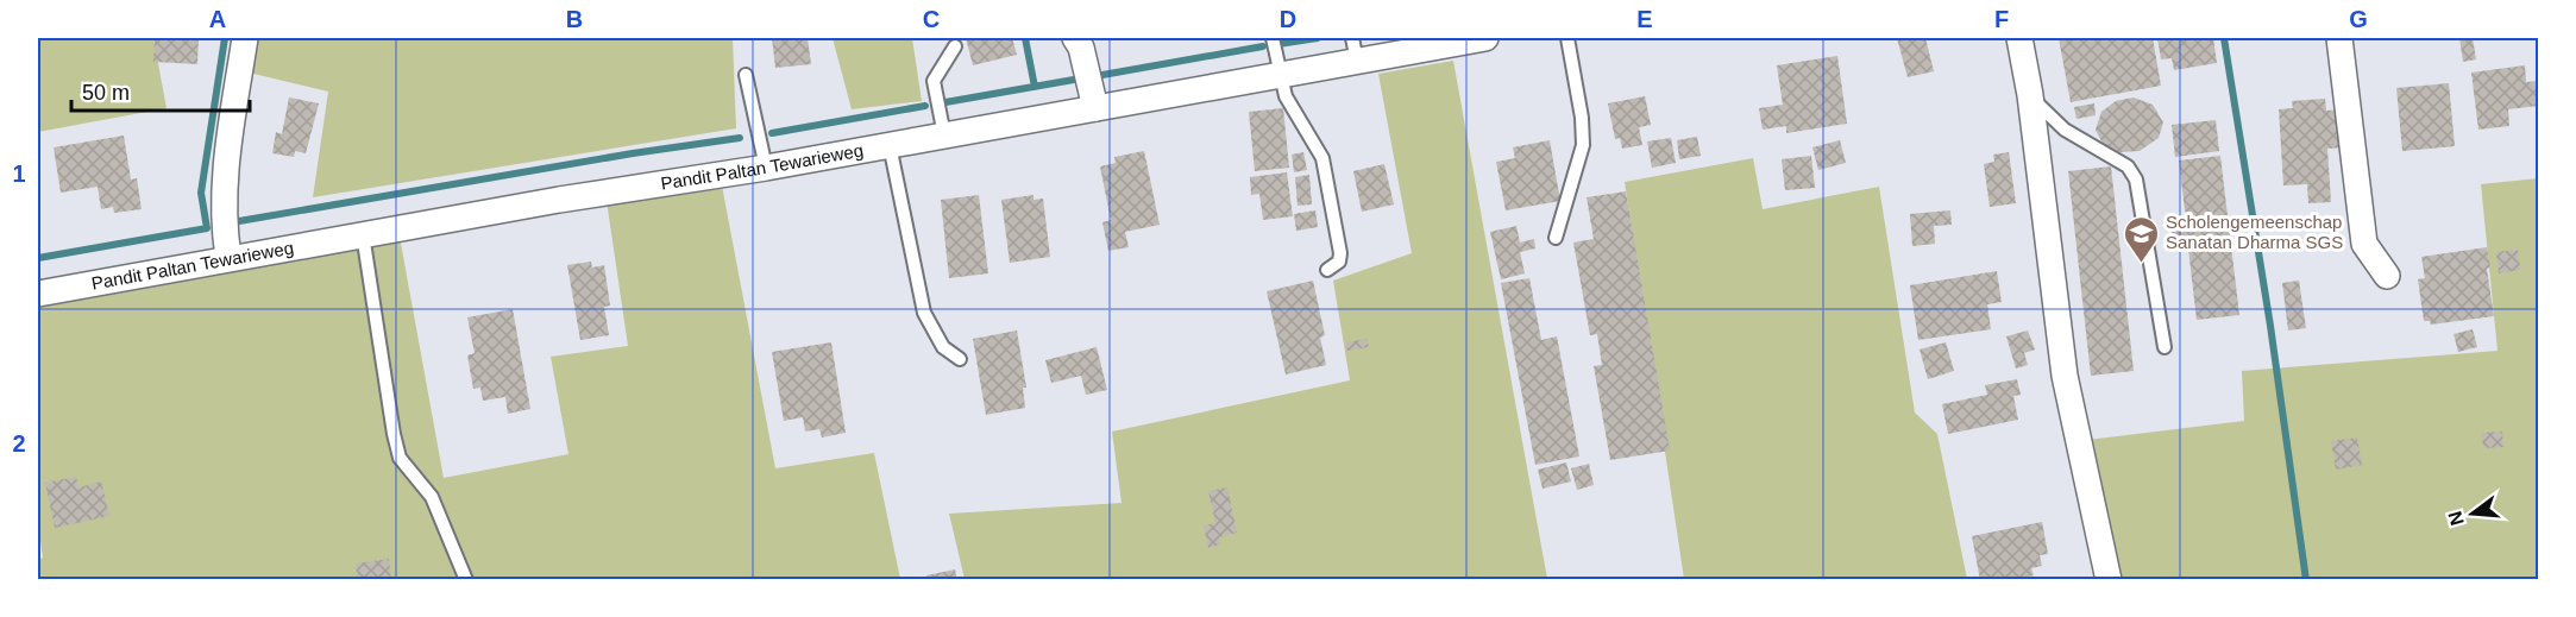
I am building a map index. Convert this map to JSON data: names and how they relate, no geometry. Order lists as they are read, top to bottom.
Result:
{
  "streets": {
    "street": ["Pandit Paltan Tewarieweg"]
  },
  "places": {
    "school or university": ["Scholengemeenschap Sanatan Dharma SGS"]
  },
  "scale_bar": "50 m",
  "north": "left",
  "grid": {
    "columns": [
      "A",
      "B",
      "C",
      "D",
      "E",
      "F",
      "G"
    ],
    "rows": ["1", "2"]
  }
}
